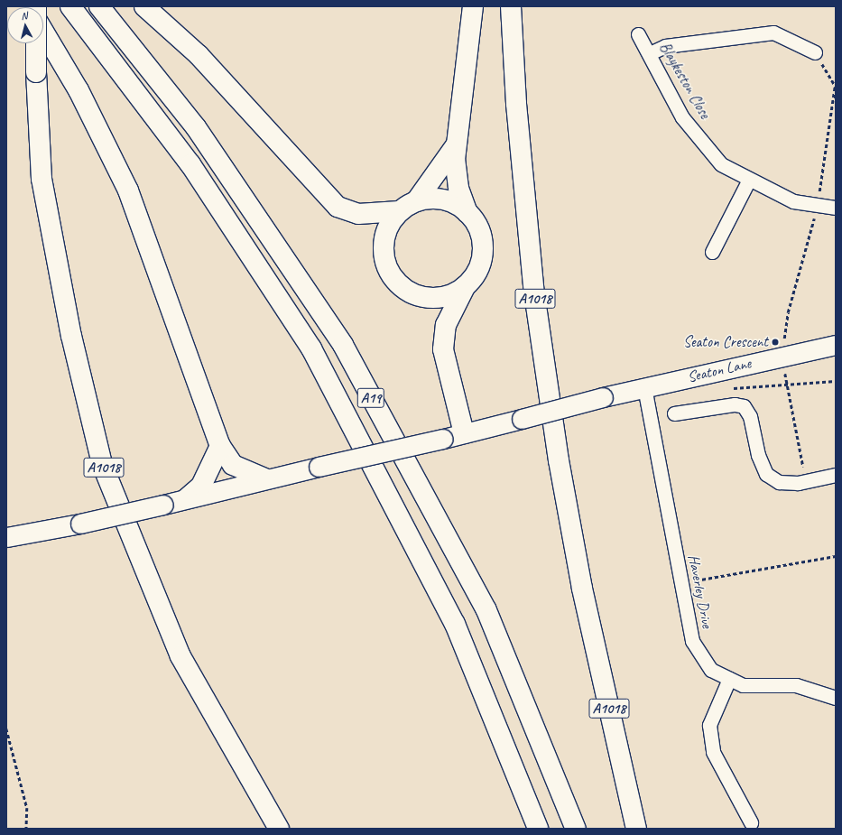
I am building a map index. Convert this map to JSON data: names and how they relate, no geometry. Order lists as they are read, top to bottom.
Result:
{
  "streets": {
    "highway": ["A1018", "A19"],
    "main road": ["Seaton Lane"],
    "street": ["Blaykeston Close", "Haverley Drive"]
  },
  "crossings": [
    ["Seaton Lane", "Haverley Drive"]
  ],
  "places": ["Seaton Crescent"],
  "north": "top"
}
